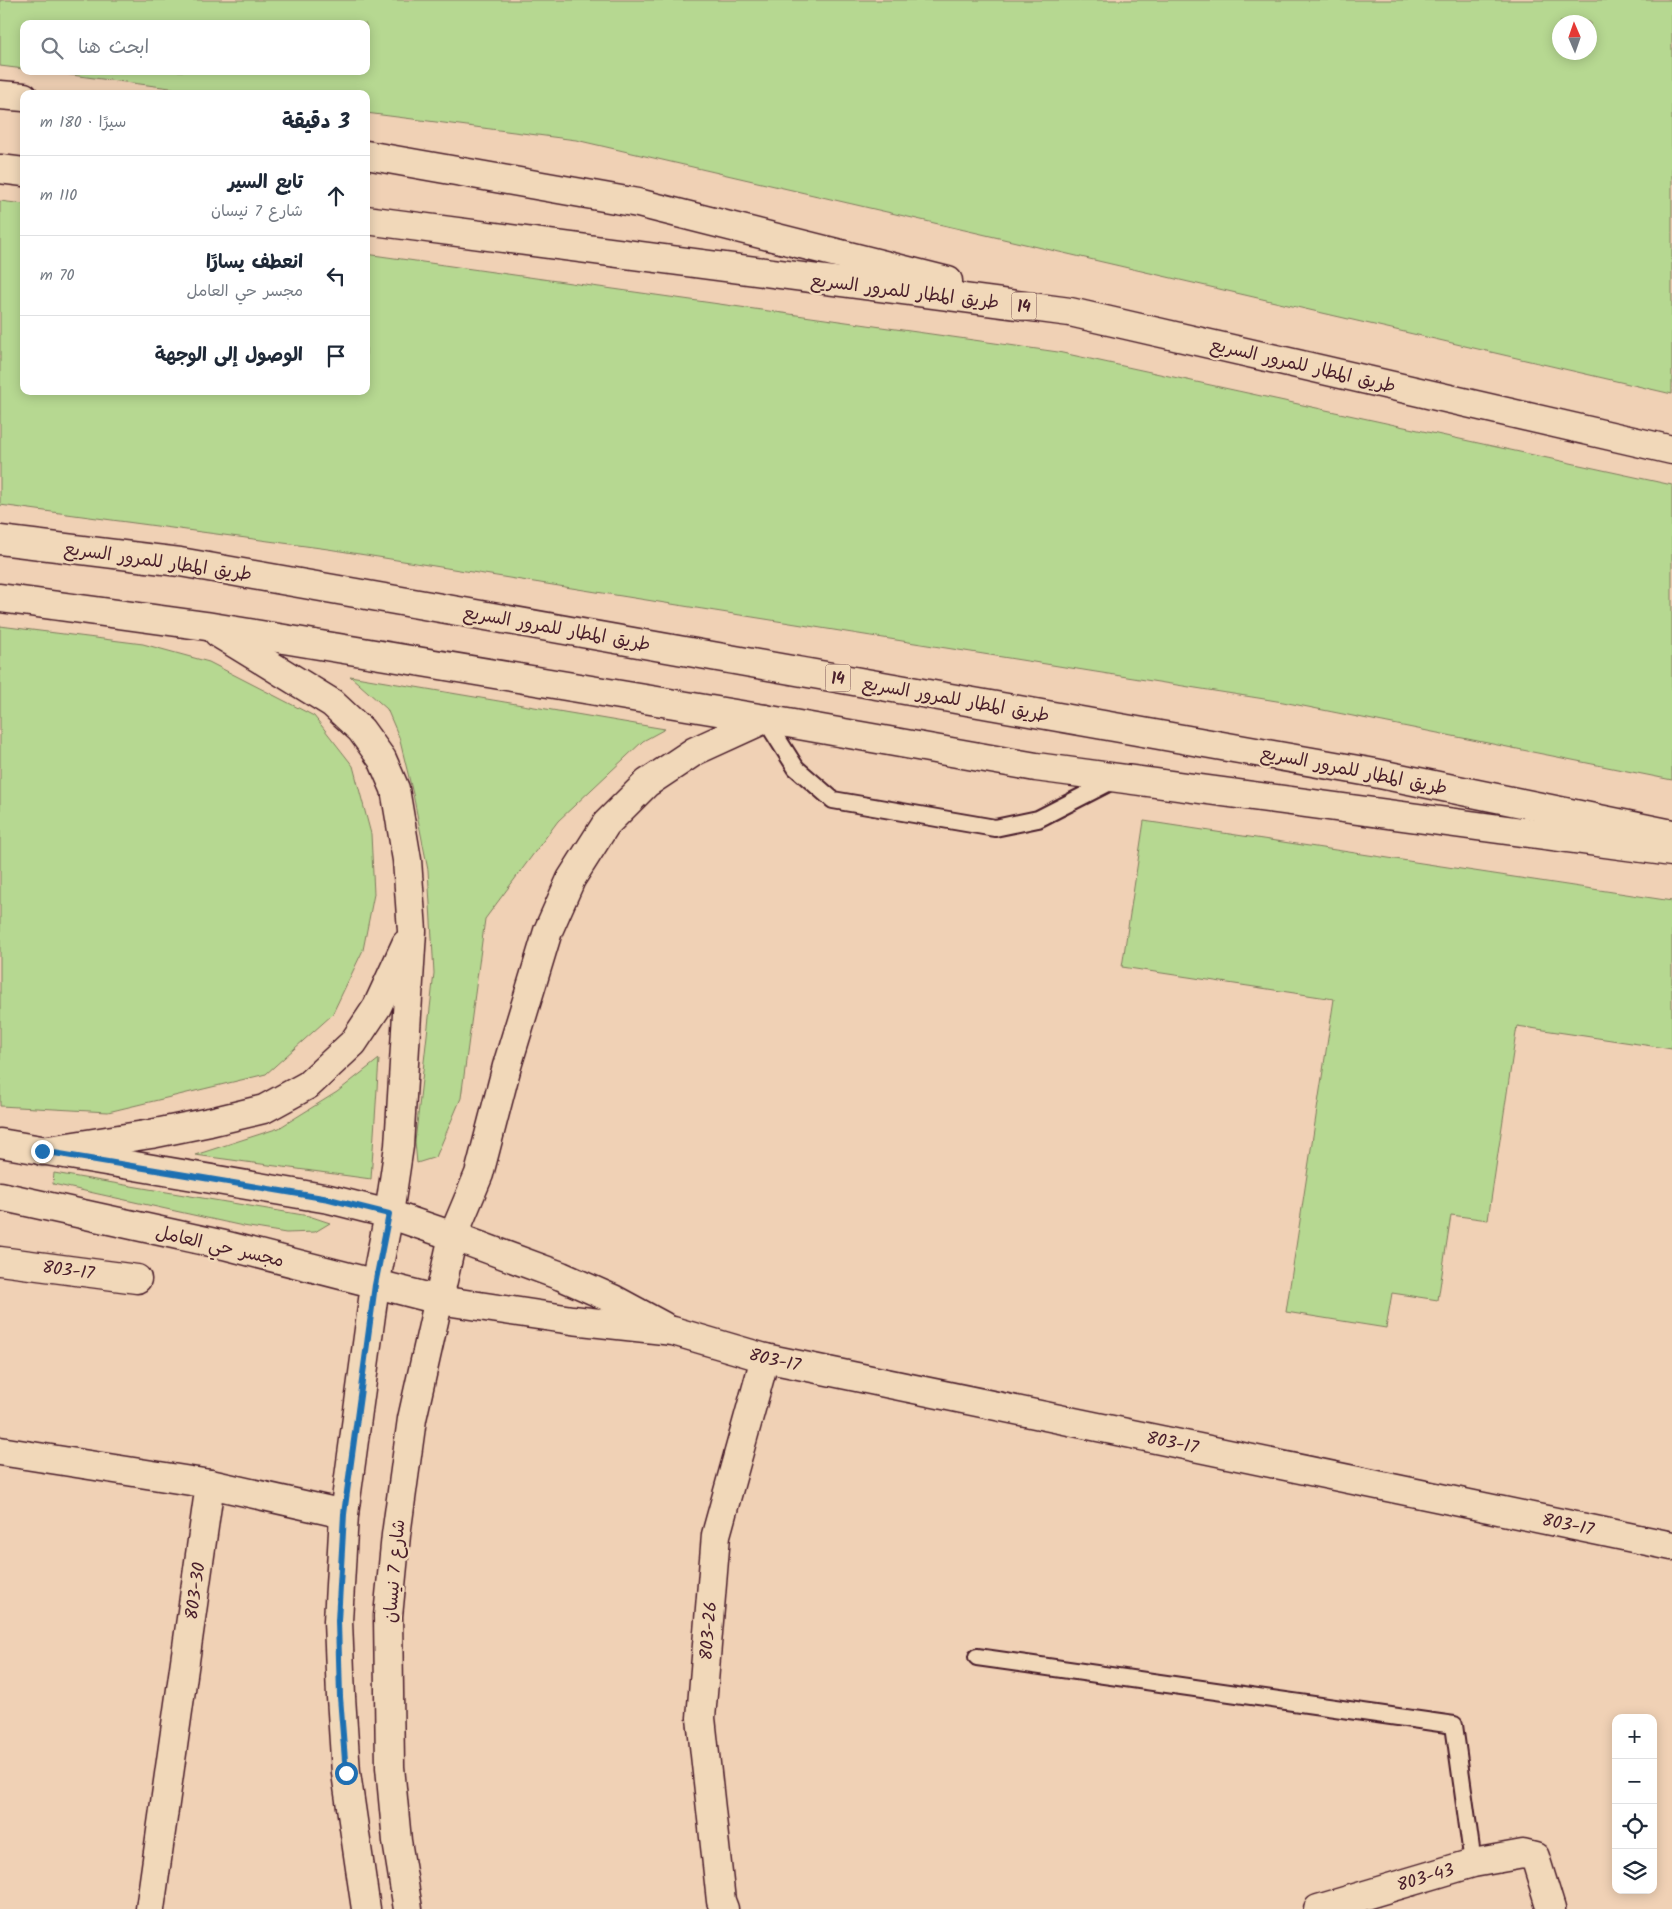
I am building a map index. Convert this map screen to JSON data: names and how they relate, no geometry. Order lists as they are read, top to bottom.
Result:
{
  "streets": {
    "main road": [
      "طريق المطار للمرور السريع",
      "14",
      "مجسر حي العامل",
      "803-17",
      "شارع 7 نيسان",
      "803-30",
      "803-26",
      "803-43"
    ]
  },
  "crossings": [
    ["مجسر حي العامل", "803-17"],
    ["مجسر حي العامل", "شارع 7 نيسان"],
    ["803-17", "شارع 7 نيسان"],
    ["803-17", "803-26"]
  ],
  "north": "top",
  "page": {
    "search": "ابحث هنا",
    "heading": ["3 دقيقة", "سيرًا · 180 m"],
    "list": [
      ["تابع السير", "شارع 7 نيسان", "110 m"],
      ["انعطف يسارًا", "مجسر حي العامل", "70 m"],
      "الوصول إلى الوجهة"
    ],
    "map_buttons": ["+", "−"]
  }
}
